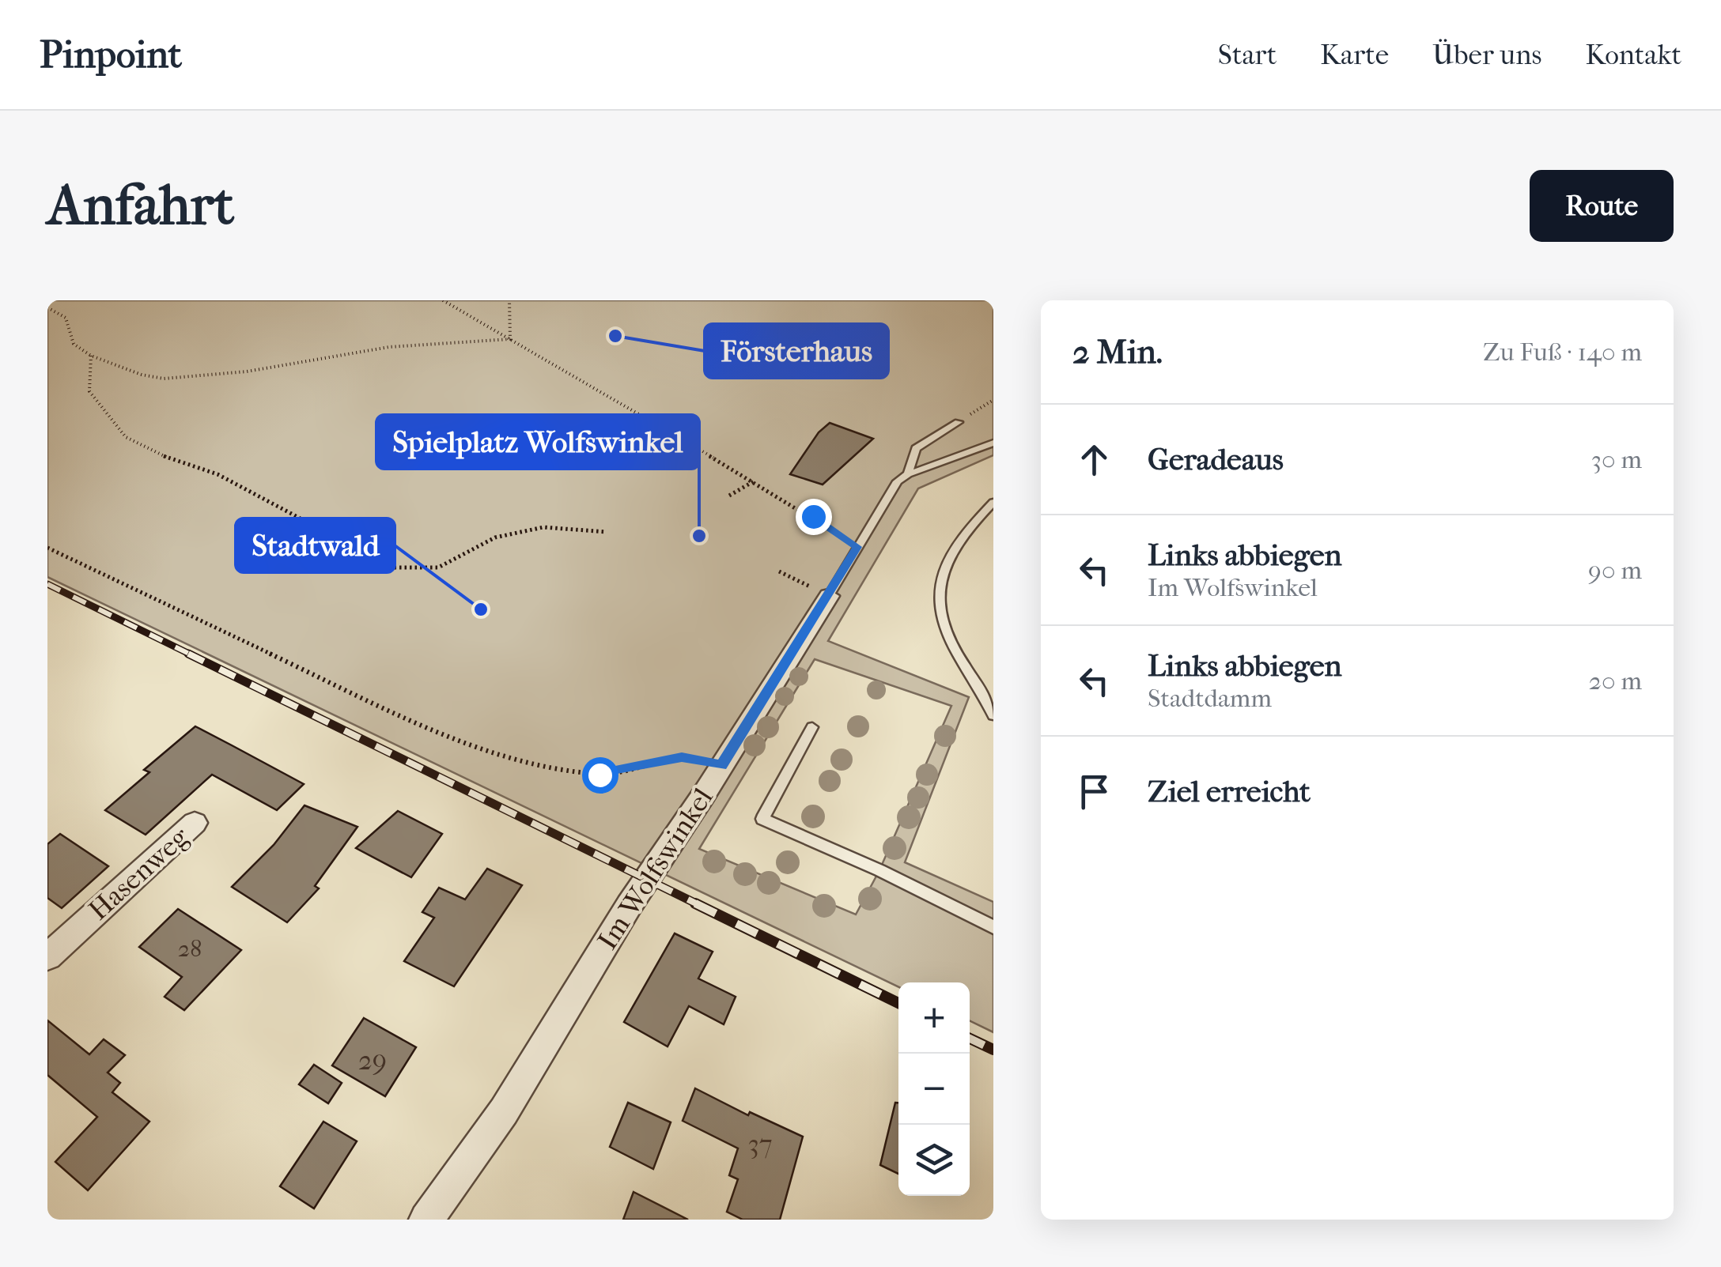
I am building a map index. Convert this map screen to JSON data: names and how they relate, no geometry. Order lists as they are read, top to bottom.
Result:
{
  "streets": {
    "street": ["Im Wolfswinkel", "Hasenweg"]
  },
  "places": ["Försterhaus", "Spielplatz Wolfswinkel", "Stadtwald"],
  "house_numbers": ["28", "29", "37"],
  "page": {
    "header": "Pinpoint",
    "nav": [
      "Start",
      "Karte",
      "Über uns",
      "Kontakt"
    ],
    "buttons": "Route",
    "title": "Anfahrt",
    "heading": ["2 Min.", "Zu Fuß · 140 m"],
    "list": [
      ["Geradeaus", "30 m"],
      ["Links abbiegen", "Im Wolfswinkel", "90 m"],
      ["Links abbiegen", "Stadtdamm", "20 m"],
      "Ziel erreicht"
    ],
    "map_buttons": ["+", "−"]
  }
}
